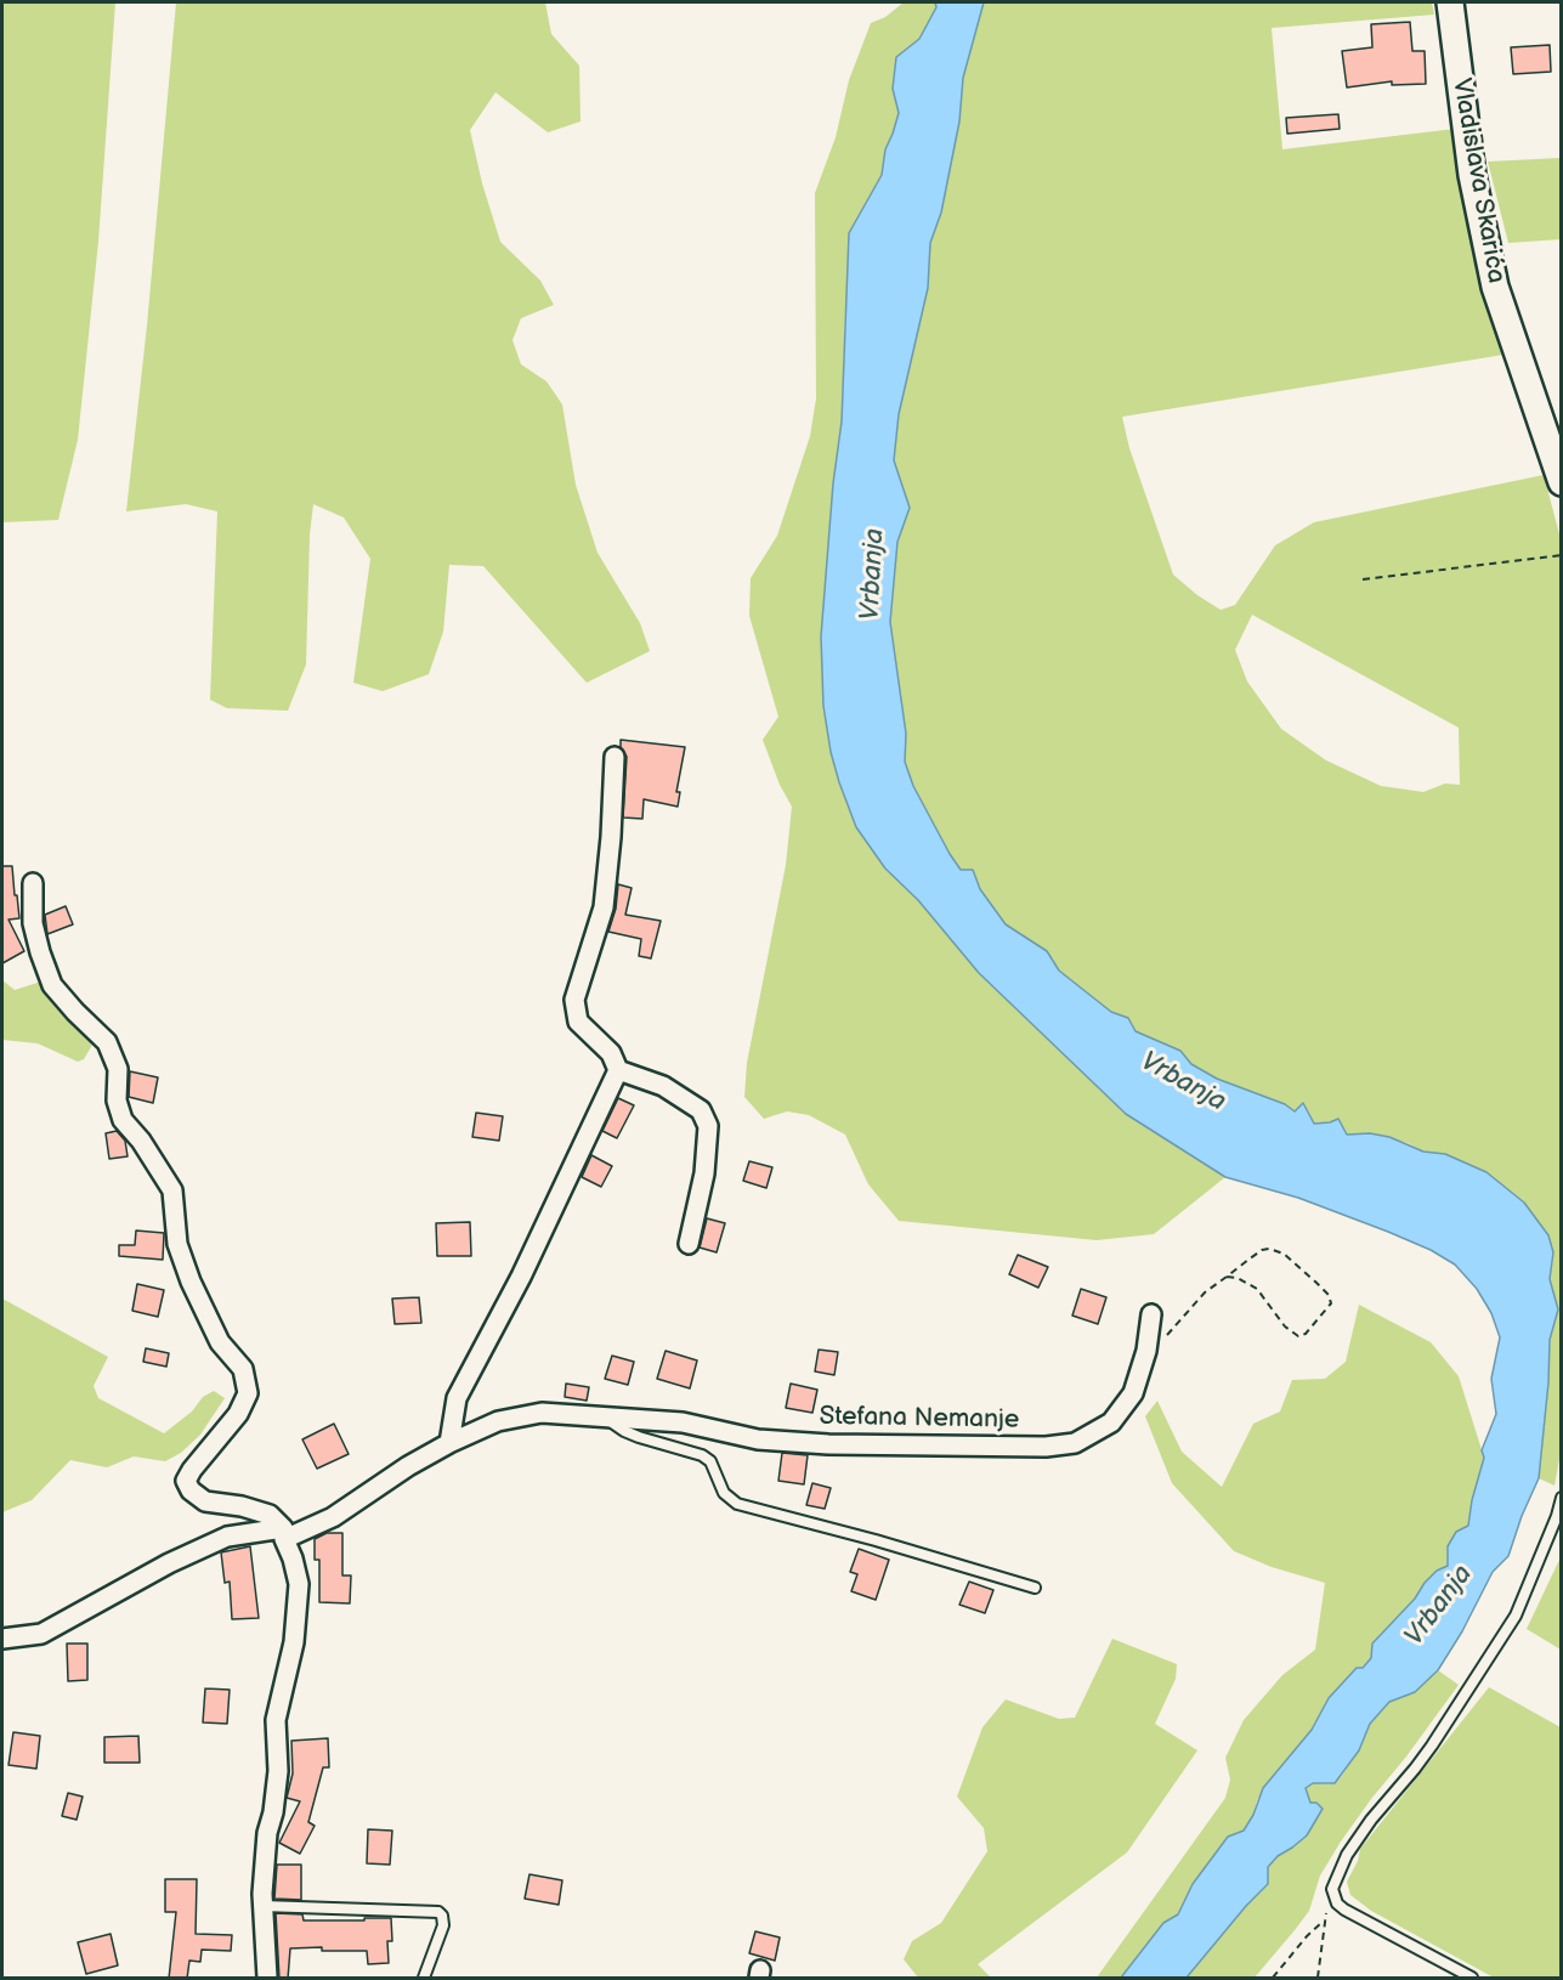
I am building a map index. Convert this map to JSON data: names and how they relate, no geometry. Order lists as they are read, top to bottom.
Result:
{
  "streets": {
    "street": ["Vladislava Skarića", "Stefana Nemanje"]
  },
  "water": ["Vrbanja"]
}
